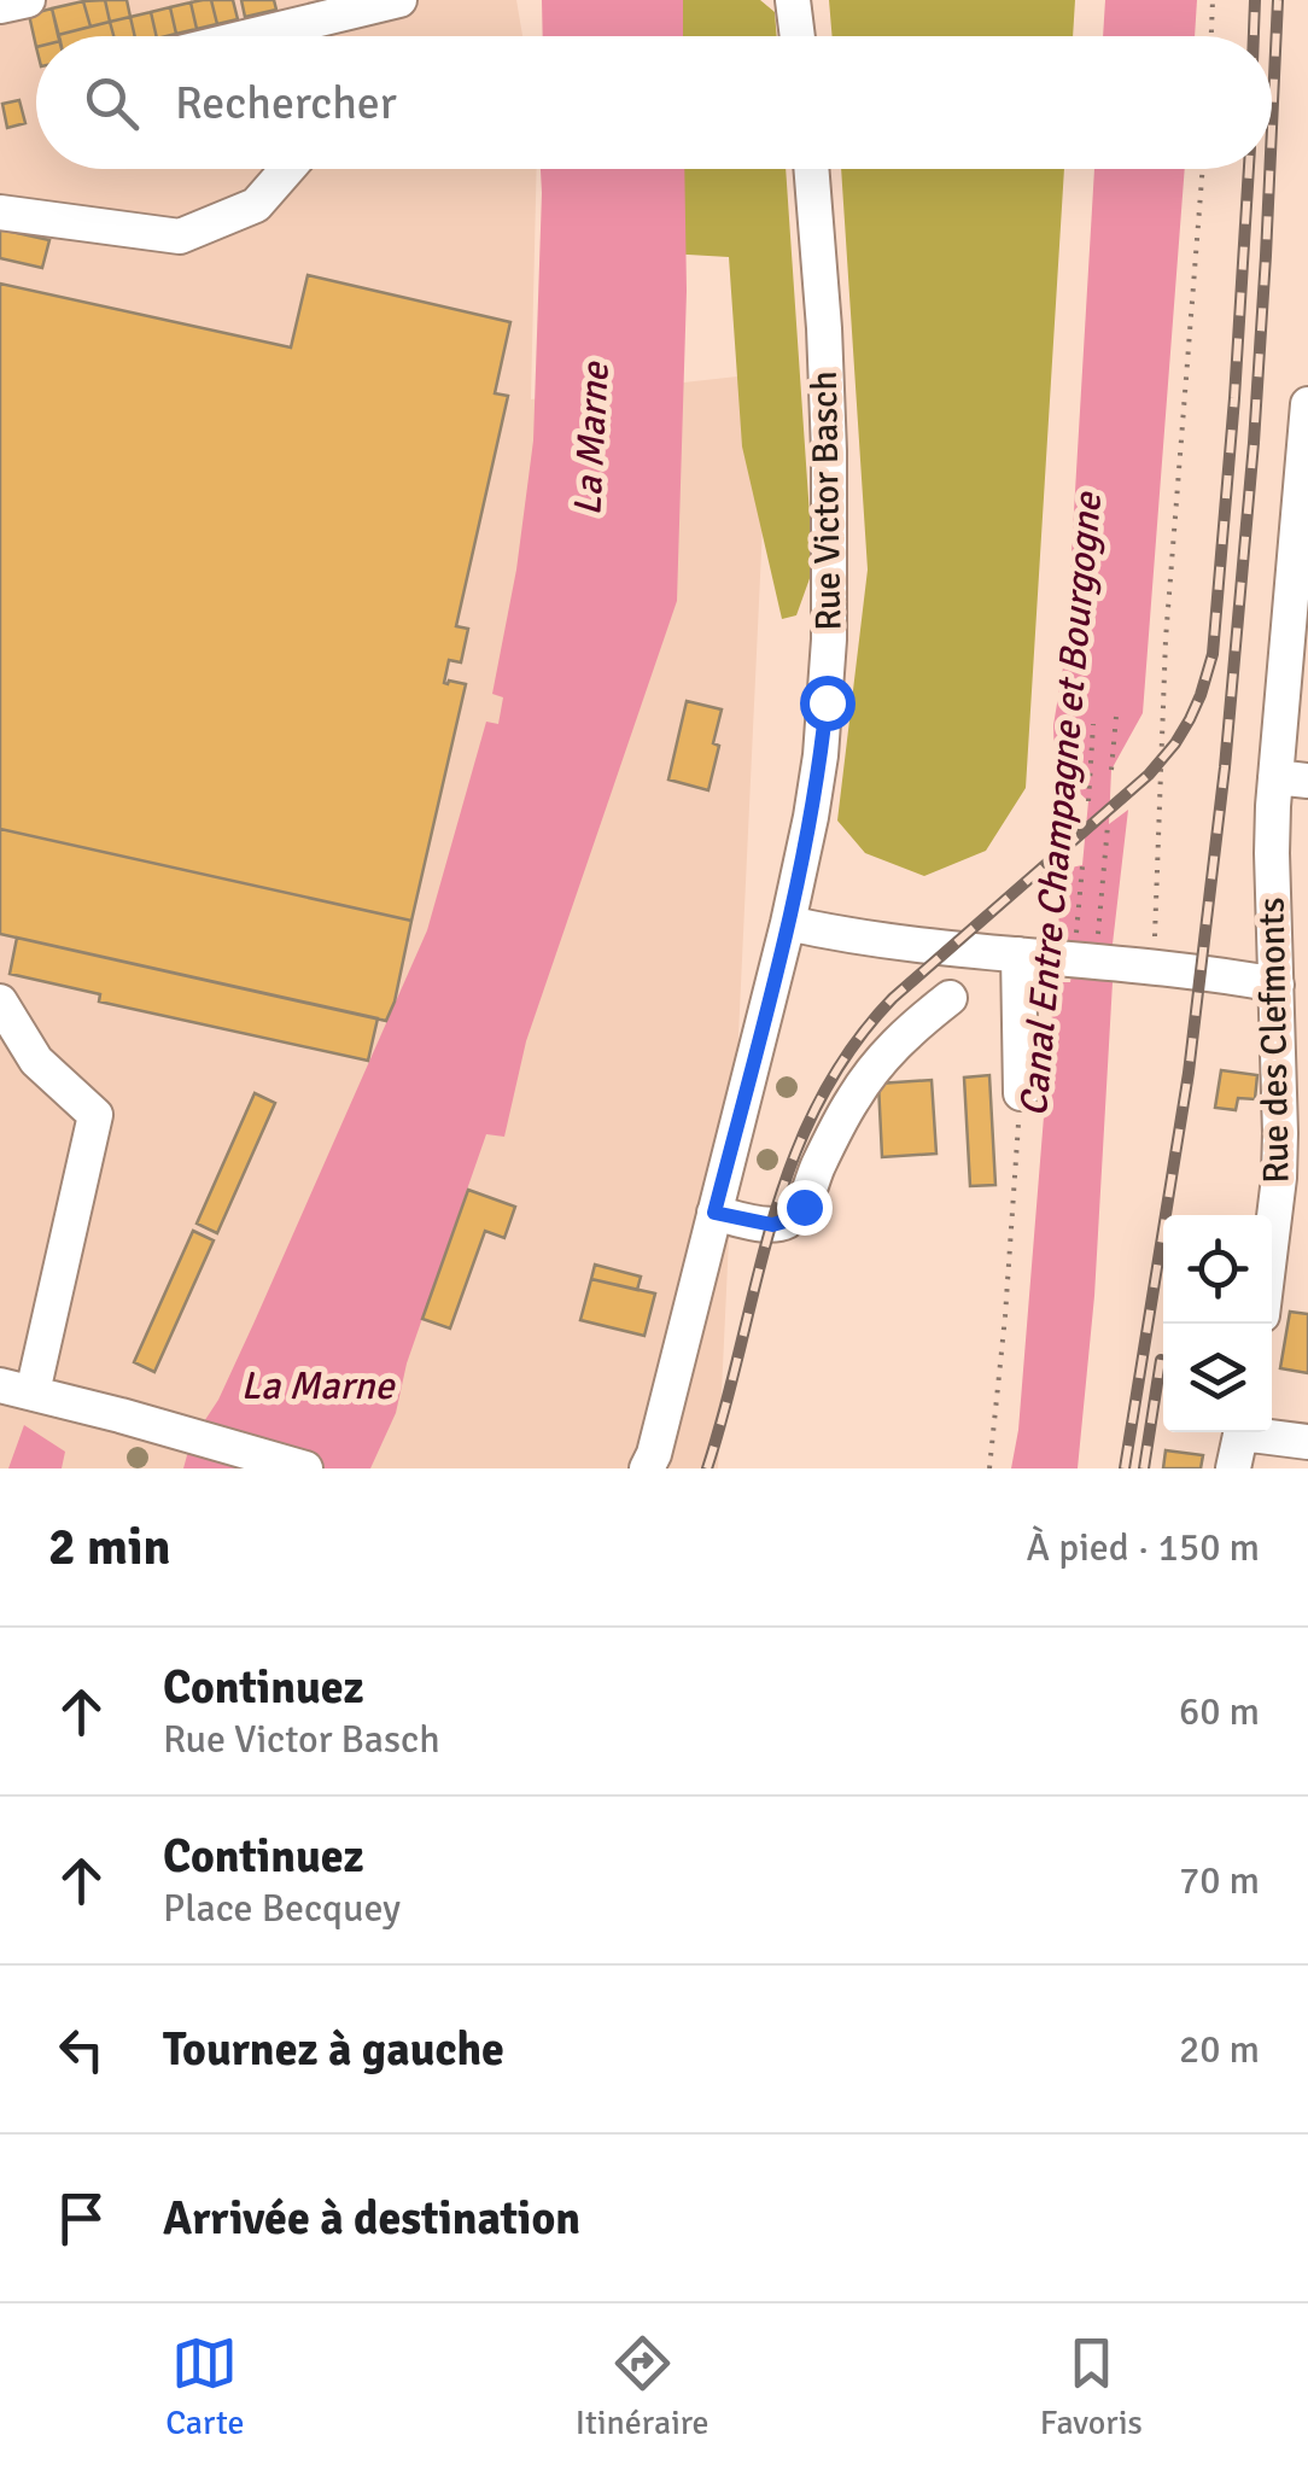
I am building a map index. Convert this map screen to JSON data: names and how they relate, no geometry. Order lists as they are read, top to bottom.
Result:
{
  "streets": {
    "street": ["Rue Victor Basch", "Rue des Clefmonts"]
  },
  "water": ["La Marne", "Canal Entre Champagne et Bourgogne"],
  "page": {
    "search": "Rechercher",
    "heading": ["2 min", "À pied · 150 m"],
    "list": [
      ["Continuez", "Rue Victor Basch", "60 m"],
      ["Continuez", "Place Becquey", "70 m"],
      ["Tournez à gauche", "20 m"],
      "Arrivée à destination"
    ],
    "nav": ["Carte", "Itinéraire", "Favoris"]
  }
}
